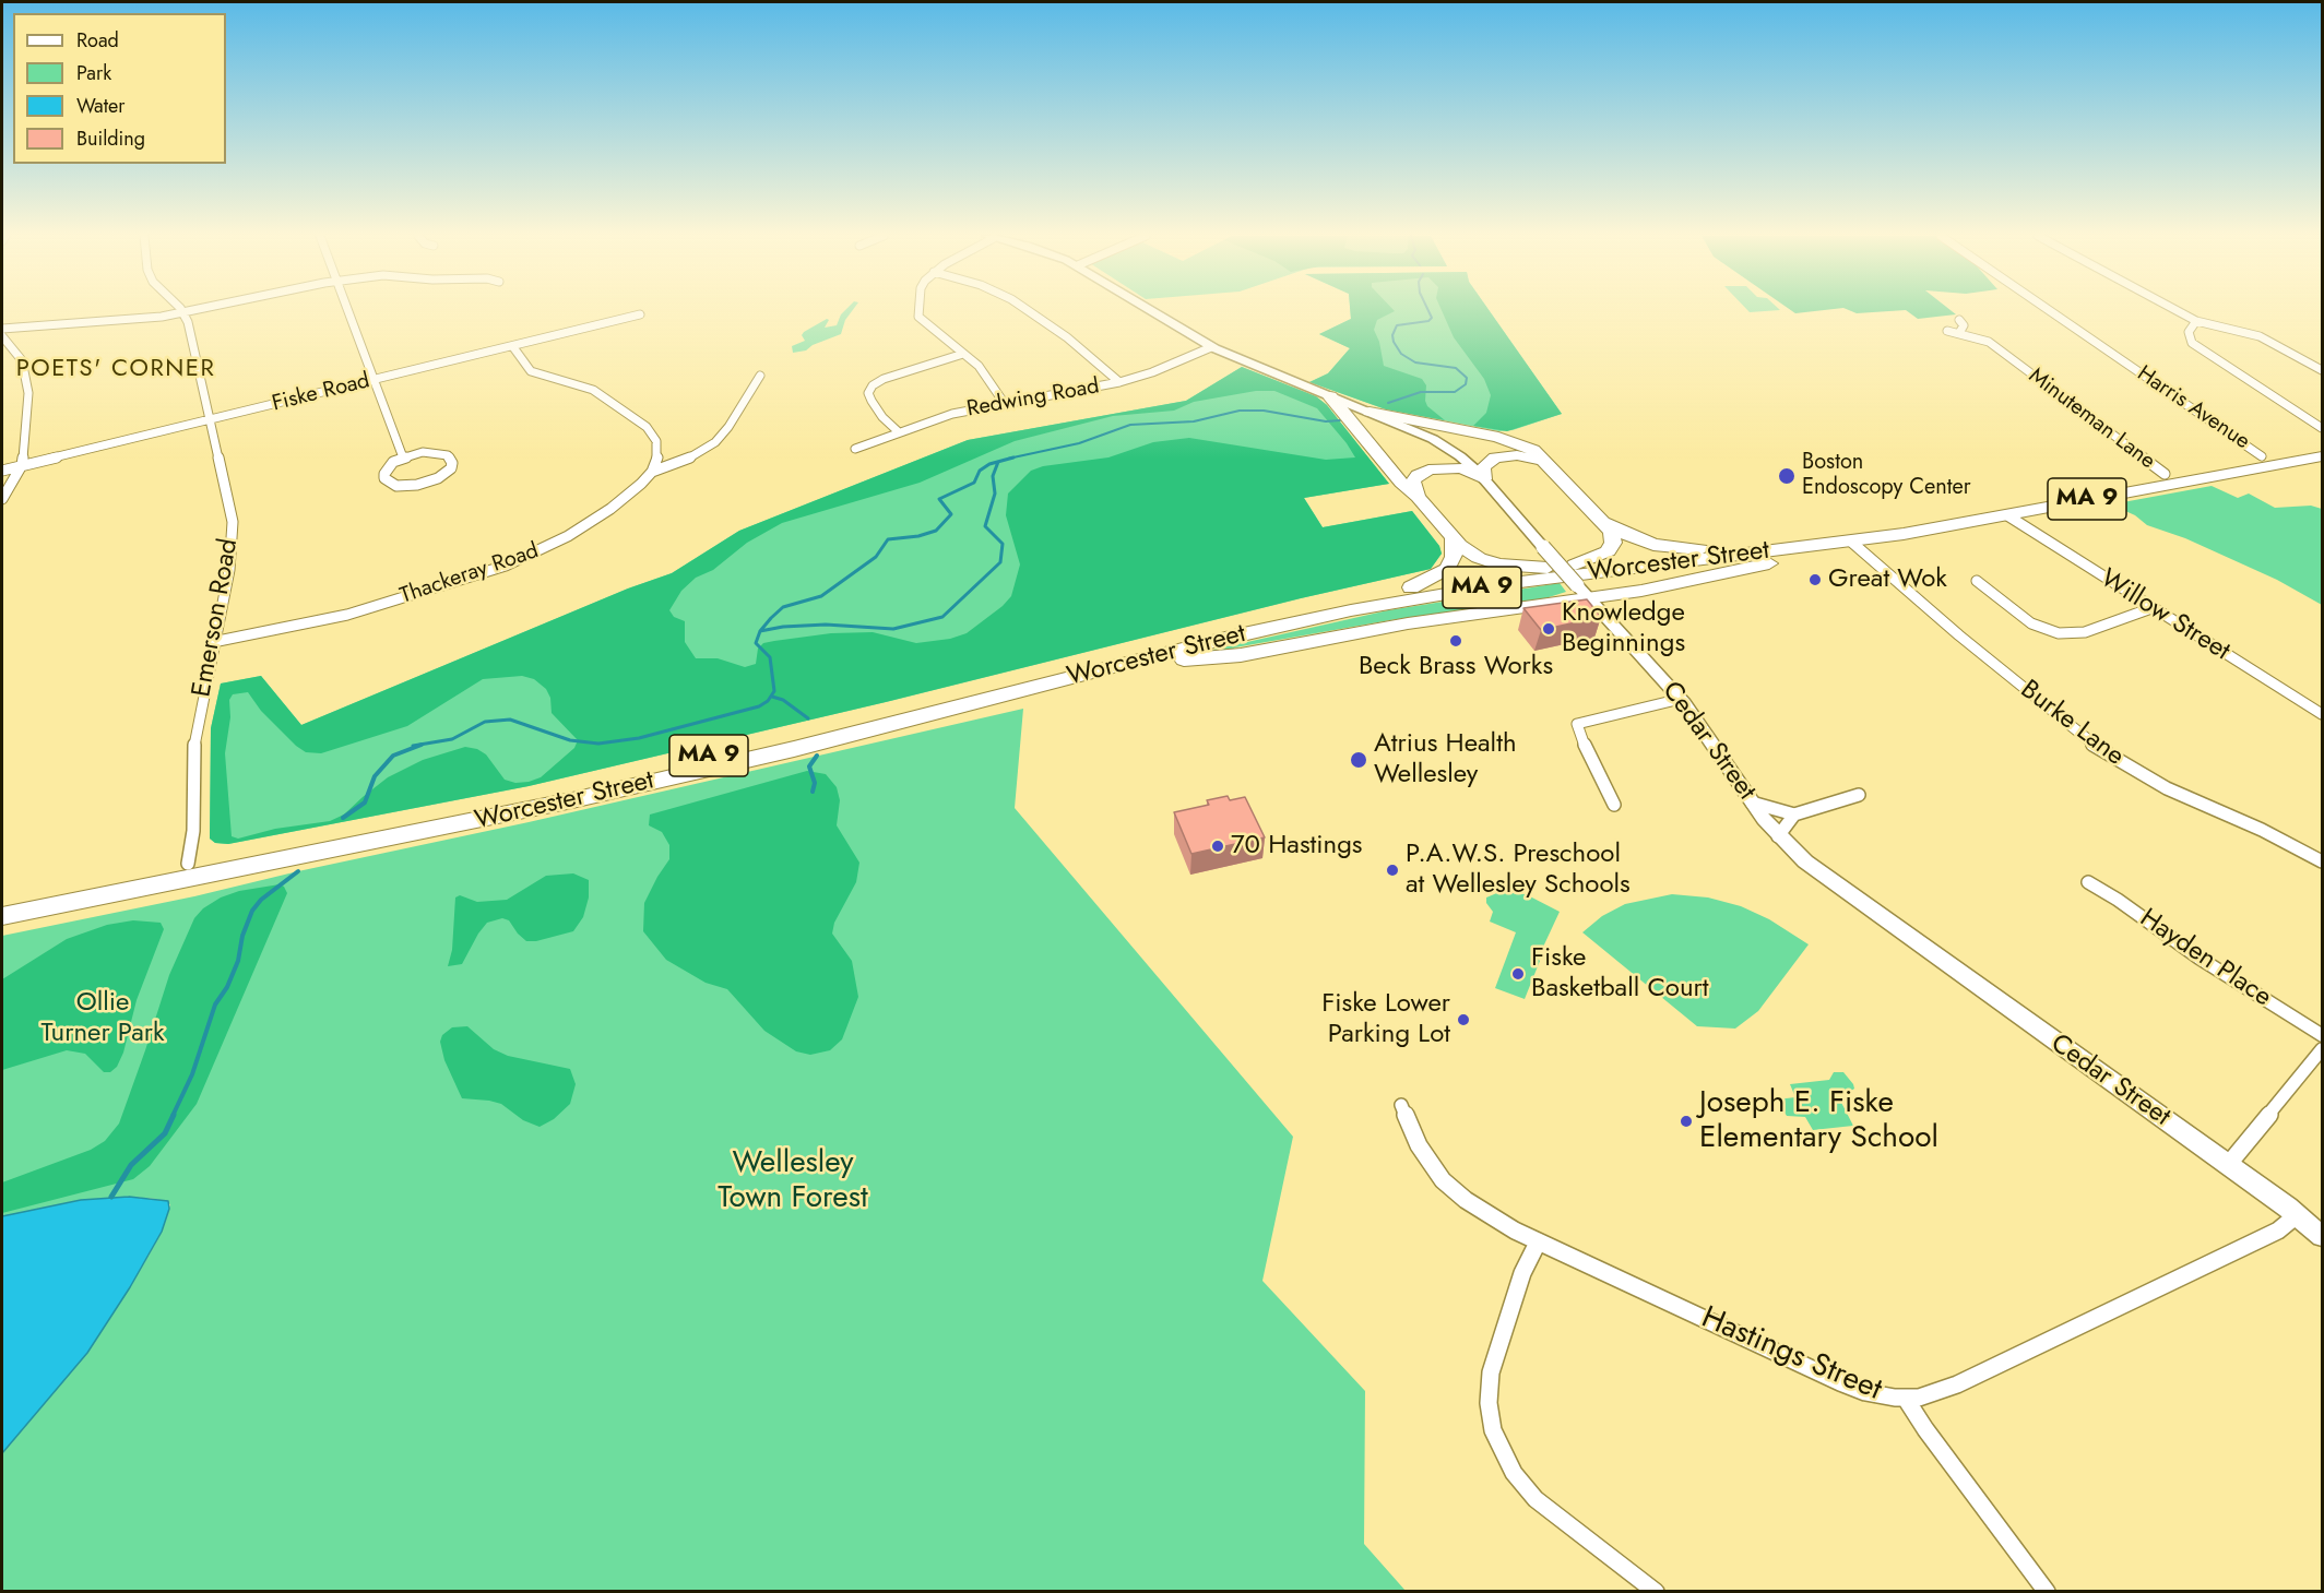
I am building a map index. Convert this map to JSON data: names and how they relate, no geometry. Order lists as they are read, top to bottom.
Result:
{
  "streets": {
    "highway": ["MA 9", "Worcester Street"],
    "main road": ["Cedar Street"],
    "street": [
      "Fiske Road",
      "Redwing Road",
      "Harris Avenue",
      "Minuteman Lane",
      "Thackeray Road",
      "Willow Street",
      "Emerson Road",
      "Burke Lane",
      "Hayden Place",
      "Hastings Street"
    ]
  },
  "crossings": [
    ["Fiske Road", "Emerson Road"],
    ["Redwing Road", "Cedar Street"],
    ["Harris Avenue", "Worcester Street"],
    ["Minuteman Lane", "Worcester Street"],
    ["Worcester Street", "Willow Street"],
    ["Worcester Street", "Emerson Road"],
    ["Worcester Street", "Burke Lane"],
    ["Thackeray Road", "Emerson Road"],
    ["Cedar Street", "Hastings Street"]
  ],
  "districts": ["POETS' CORNER"],
  "parks": ["Ollie Turner Park", "Wellesley Town Forest"],
  "places": [
    "Boston Endoscopy Center",
    "Great Wok",
    "Knowledge Beginnings",
    "Beck Brass Works",
    "Atrius Health Wellesley",
    "70 Hastings",
    "P.A.W.S. Preschool at Wellesley Schools",
    "Fiske Basketball Court",
    "Fiske Lower Parking Lot",
    "Joseph E. Fiske Elementary School"
  ],
  "legend": [
    "Road",
    "Park",
    "Water",
    "Building"
  ]
}
